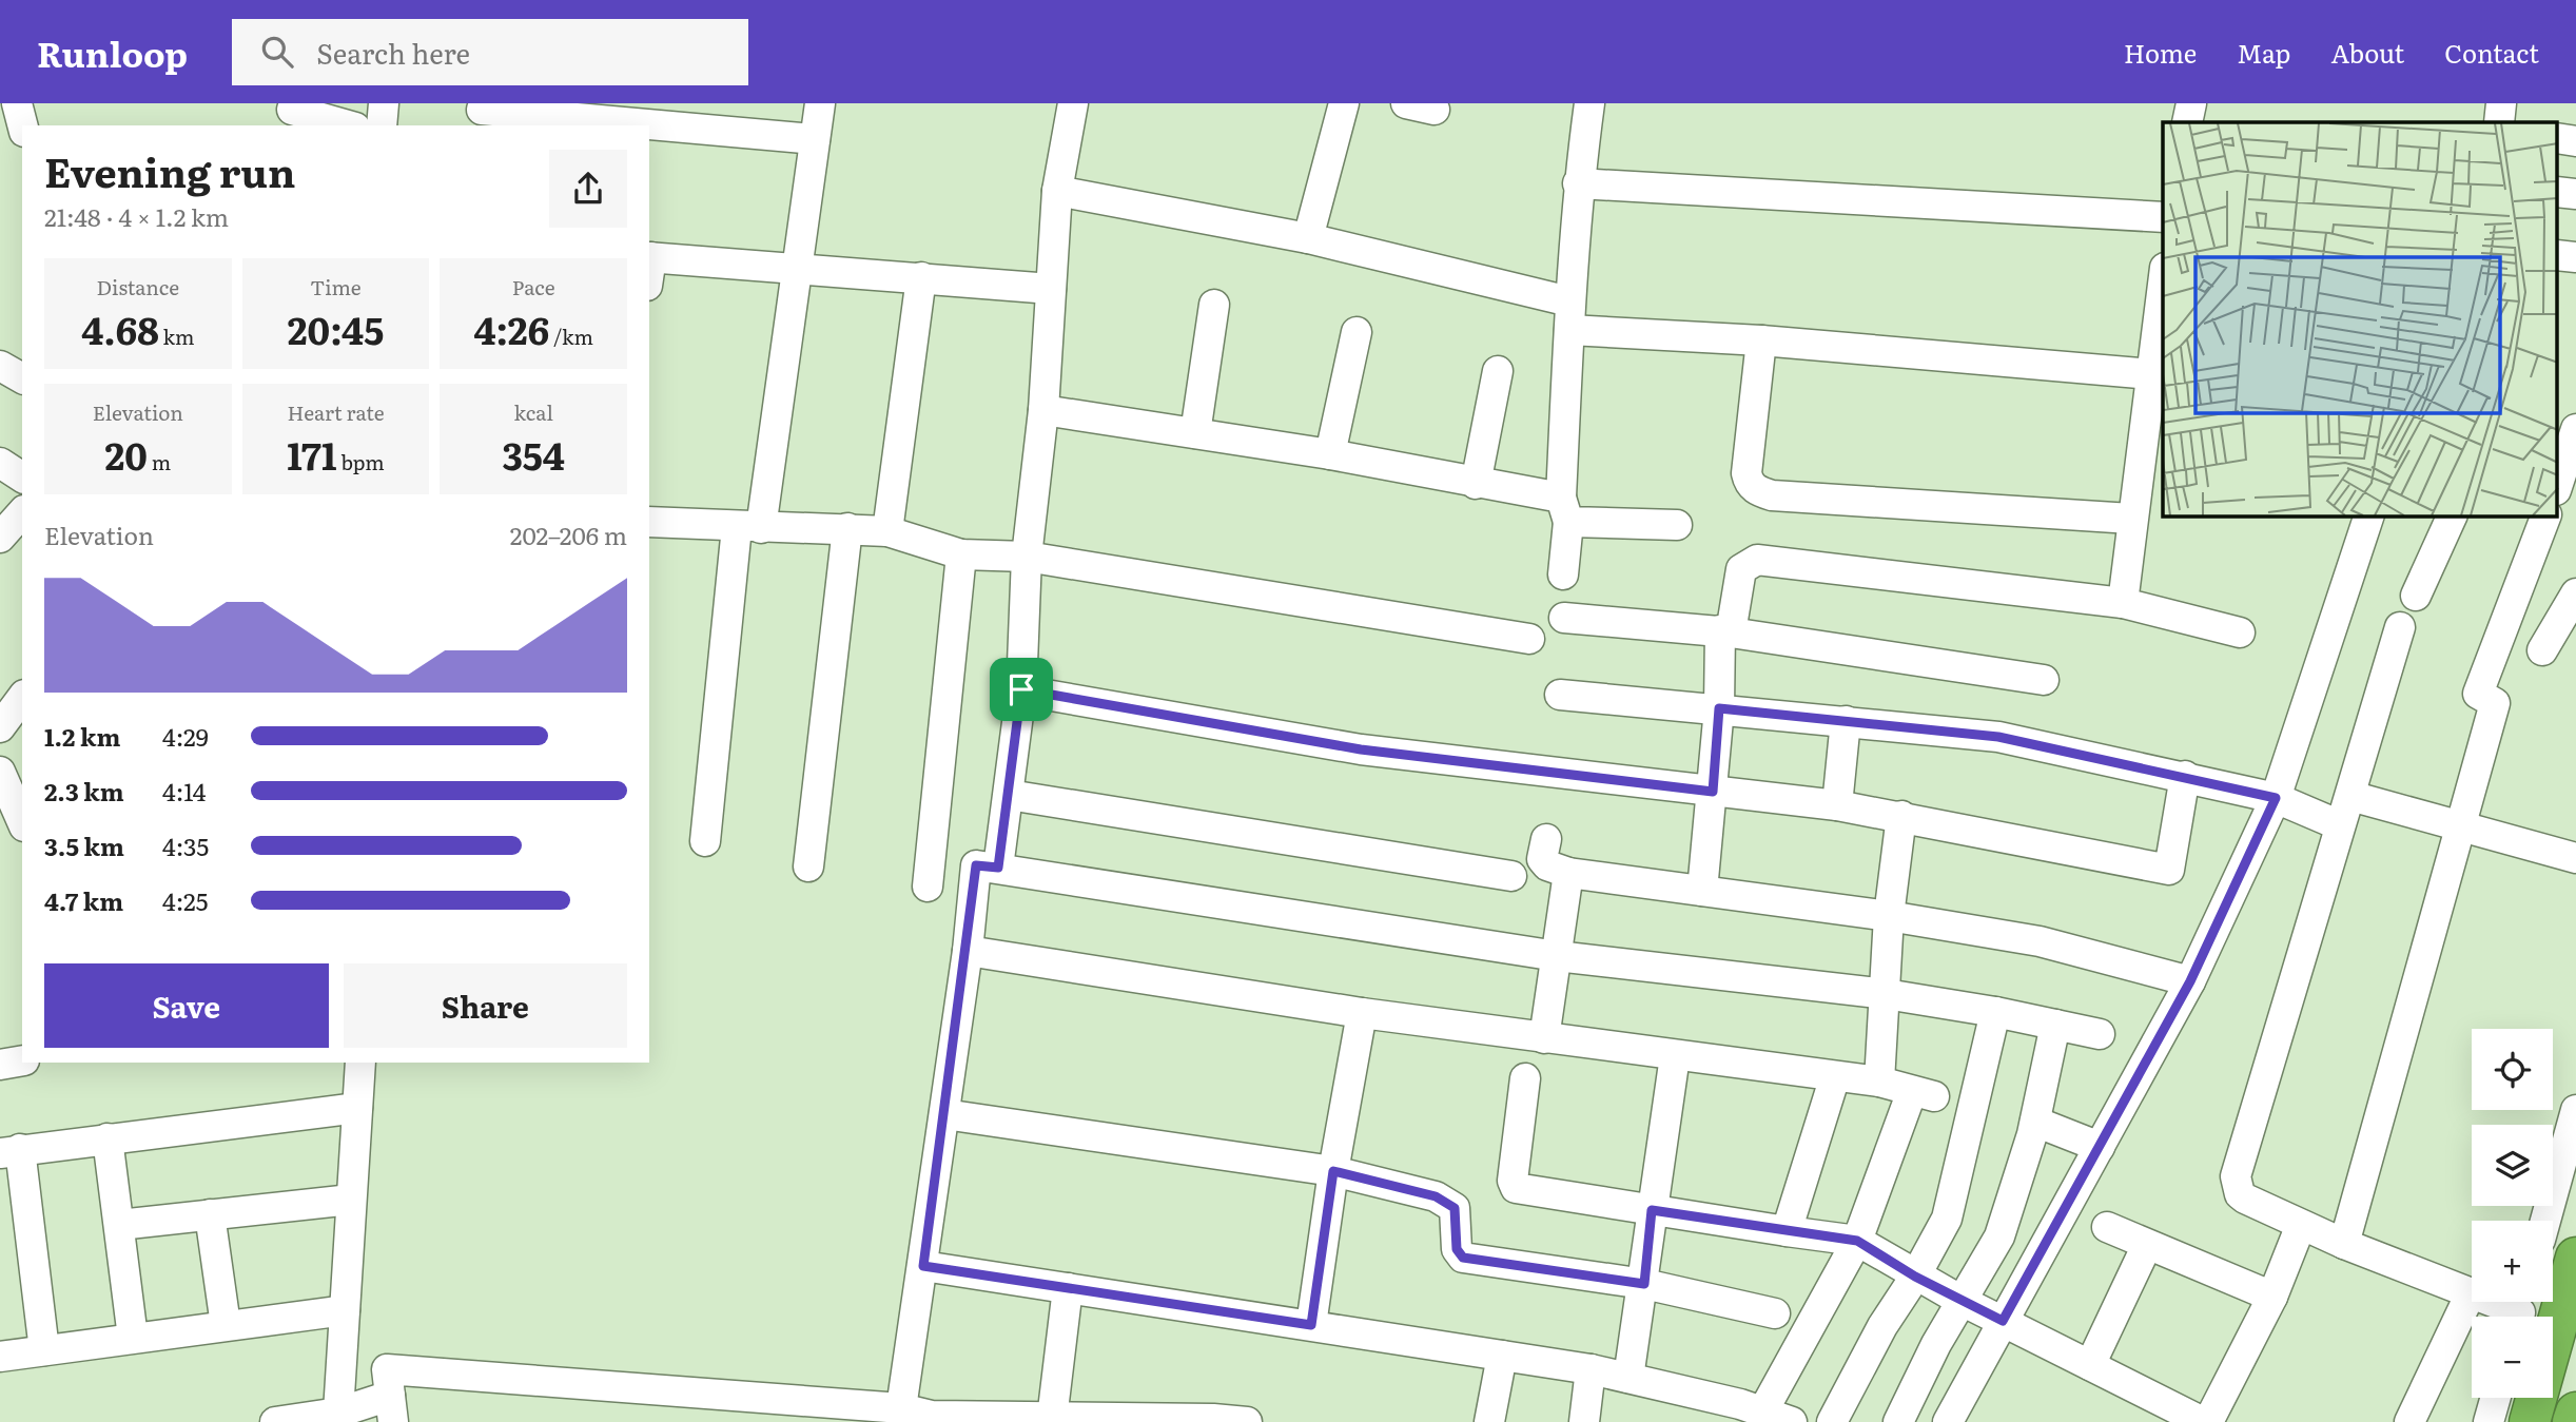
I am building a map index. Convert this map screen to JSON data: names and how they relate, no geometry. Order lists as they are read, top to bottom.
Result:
{
  "page": {
    "header": "Runloop",
    "search": "Search here",
    "nav": [
      "Home",
      "Map",
      "About",
      "Contact"
    ],
    "heading": ["Evening run", "21:48 · 4 × 1.2 km"],
    "stats": [
      ["Distance", "4.68 km"],
      ["Time", "20:45"],
      ["Pace", "4:26 /km"],
      ["Elevation", "20 m"],
      ["Heart rate", "171 bpm"],
      ["kcal", "354"]
    ],
    "chart": ["Elevation", "202–206 m"],
    "list": [
      {
        "name": "1.2 km",
        "note": "4:29"
      },
      {
        "name": "2.3 km",
        "note": "4:14"
      },
      {
        "name": "3.5 km",
        "note": "4:35"
      },
      {
        "name": "4.7 km",
        "note": "4:25"
      }
    ],
    "buttons": ["Save", "Share"],
    "map_buttons": ["+", "−"]
  }
}
